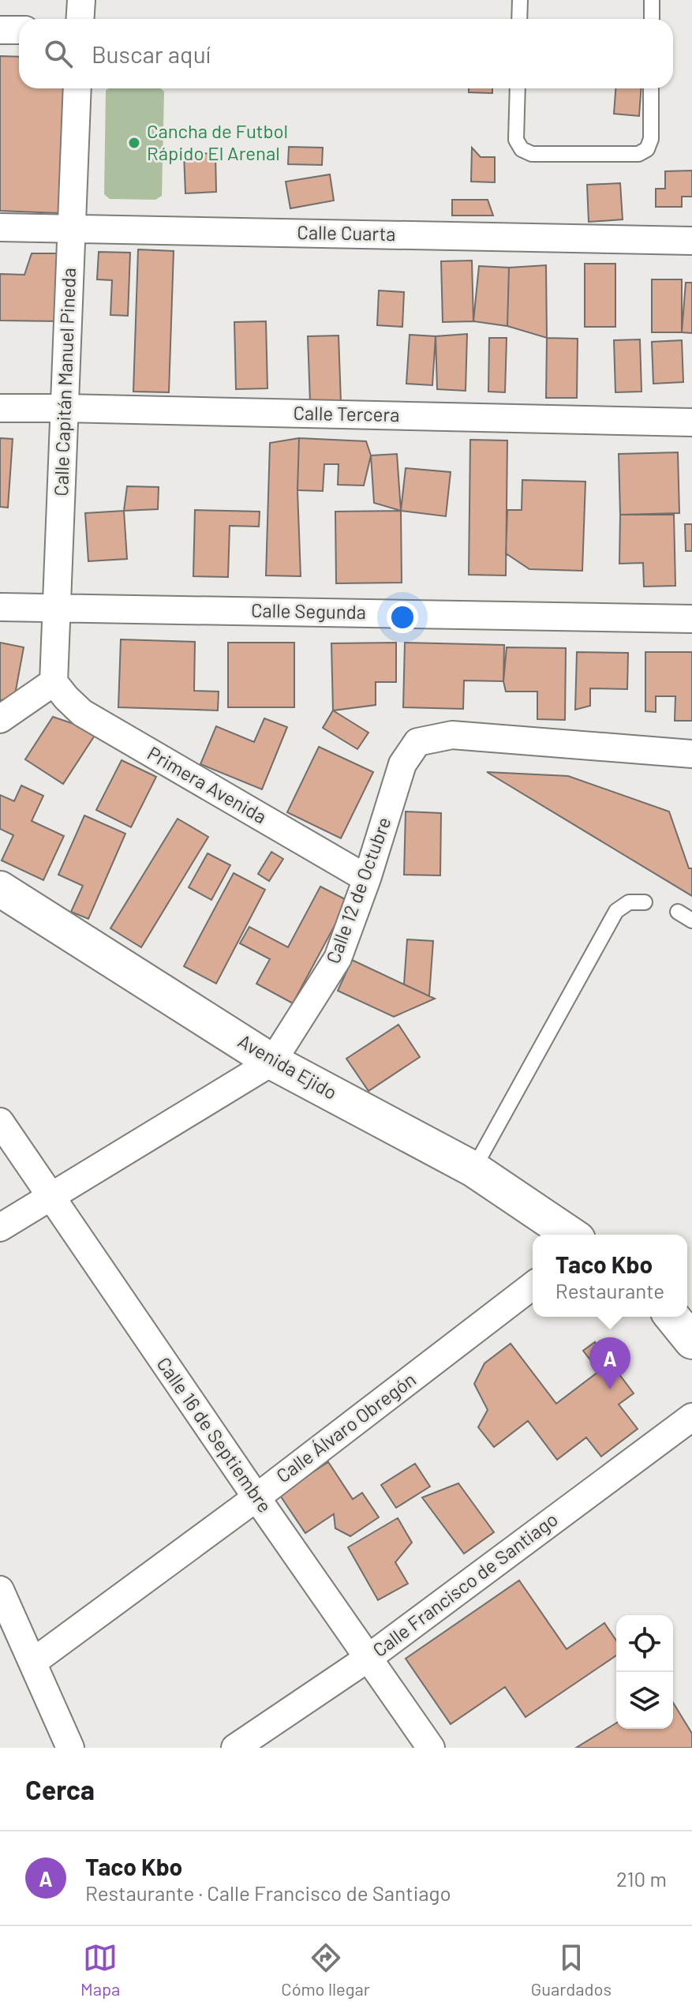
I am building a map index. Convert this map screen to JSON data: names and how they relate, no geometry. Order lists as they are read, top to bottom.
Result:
{
  "streets": {
    "street": [
      "Calle Cuarta",
      "Calle Capitán Manuel Pineda",
      "Calle Tercera",
      "Calle Segunda",
      "Primera Avenida",
      "Calle 12 de Octubre",
      "Avenida Ejido",
      "Calle Álvaro Obregón",
      "Calle 16 de Septiembre",
      "Calle Francisco de Santiago"
    ]
  },
  "crossings": [
    ["Calle Cuarta", "Calle Capitán Manuel Pineda"],
    ["Calle Capitán Manuel Pineda", "Calle Tercera"],
    ["Calle Capitán Manuel Pineda", "Calle Segunda"],
    ["Calle Capitán Manuel Pineda", "Primera Avenida"],
    ["Primera Avenida", "Calle 12 de Octubre"],
    ["Calle 12 de Octubre", "Avenida Ejido"],
    ["Calle 12 de Octubre", "Calle 16 de Septiembre"],
    ["Calle Álvaro Obregón", "Calle 16 de Septiembre"],
    ["Calle 16 de Septiembre", "Calle Francisco de Santiago"]
  ],
  "places": ["Cancha de Futbol Rápido El Arenal"],
  "page": {
    "search": "Buscar aquí",
    "popup": ["Taco Kbo", "Restaurante"],
    "pins": "A",
    "heading": "Cerca",
    "list": [
      {
        "mark": "A",
        "name": "Taco Kbo",
        "note": "Restaurante · Calle Francisco de Santiago",
        "value": "210 m"
      }
    ],
    "nav": ["Mapa", "Cómo llegar", "Guardados"]
  }
}
